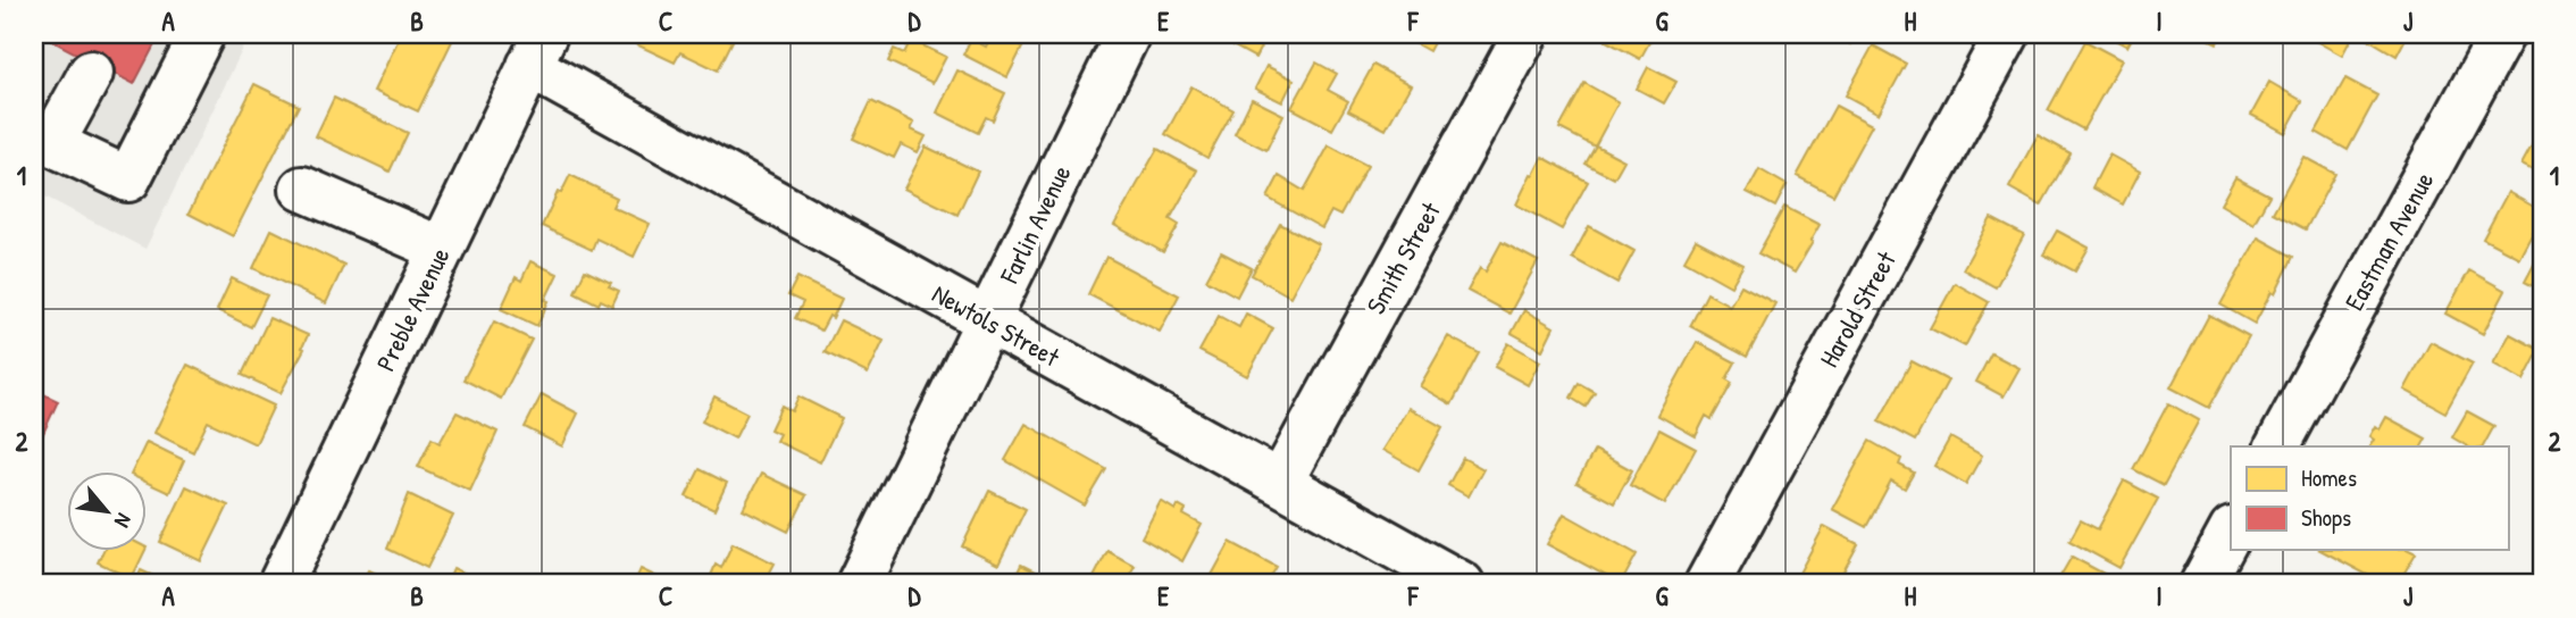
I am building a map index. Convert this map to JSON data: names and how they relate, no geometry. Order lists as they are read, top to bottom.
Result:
{
  "streets": {
    "street": [
      "Farlin Avenue",
      "Eastman Avenue",
      "Smith Street",
      "Preble Avenue",
      "Harold Street",
      "Newtols Street"
    ]
  },
  "crossings": [
    ["Farlin Avenue", "Newtols Street"],
    ["Smith Street", "Newtols Street"],
    ["Preble Avenue", "Newtols Street"]
  ],
  "legend": ["Homes", "Shops"],
  "north": "bottom right",
  "grid": {
    "columns": [
      "A",
      "B",
      "C",
      "D",
      "E",
      "F",
      "G",
      "H",
      "I",
      "J"
    ],
    "rows": ["1", "2"]
  }
}
